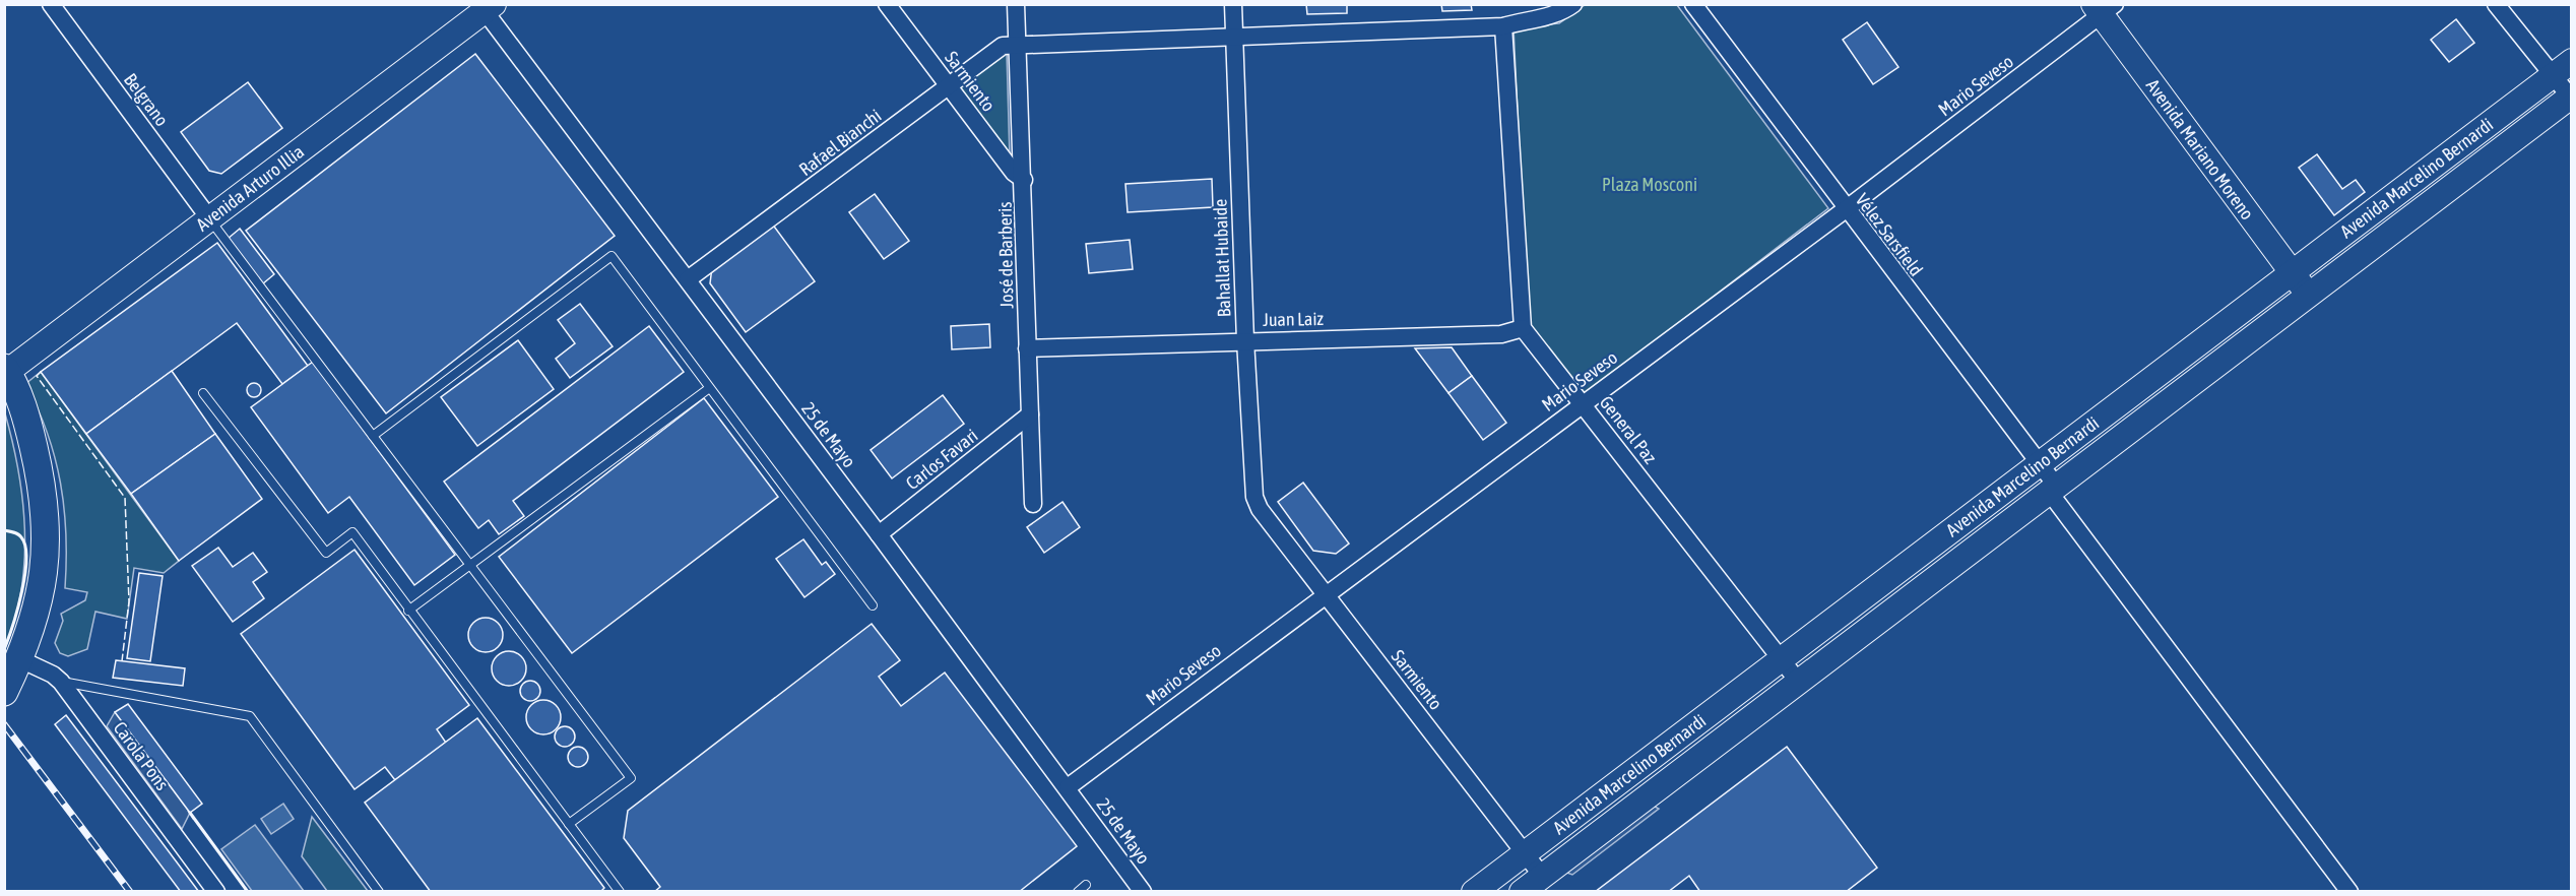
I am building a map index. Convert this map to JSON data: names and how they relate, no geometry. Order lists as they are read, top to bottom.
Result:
{
  "streets": {
    "main road": ["Avenida Mariano Moreno", "Avenida Marcelino Bernardi", "Avenida Arturo Illia"],
    "street": [
      "Sarmiento",
      "Mario Seveso",
      "Belgrano",
      "Rafael Bianchi",
      "Vélez Sarsfield",
      "José de Barberis",
      "Bahallat Hubaide",
      "Juan Laiz",
      "General Paz",
      "25 de Mayo",
      "Carlos Favari",
      "Carola Pons"
    ]
  },
  "crossings": [
    ["Sarmiento", "Mario Seveso"],
    ["Sarmiento", "Rafael Bianchi"],
    ["Sarmiento", "Avenida Marcelino Bernardi"],
    ["Sarmiento", "José de Barberis"],
    ["Sarmiento", "Bahallat Hubaide"],
    ["Mario Seveso", "Avenida Mariano Moreno"],
    ["Mario Seveso", "Vélez Sarsfield"],
    ["Mario Seveso", "General Paz"],
    ["Mario Seveso", "25 de Mayo"],
    ["Belgrano", "Avenida Arturo Illia"],
    ["Rafael Bianchi", "José de Barberis"],
    ["Rafael Bianchi", "Bahallat Hubaide"],
    ["Rafael Bianchi", "25 de Mayo"],
    ["Avenida Mariano Moreno", "Avenida Marcelino Bernardi"],
    ["Avenida Marcelino Bernardi", "Vélez Sarsfield"],
    ["Avenida Marcelino Bernardi", "General Paz"],
    ["Avenida Arturo Illia", "25 de Mayo"],
    ["José de Barberis", "Juan Laiz"],
    ["José de Barberis", "Carlos Favari"],
    ["Bahallat Hubaide", "Juan Laiz"],
    ["Juan Laiz", "General Paz"],
    ["25 de Mayo", "Carlos Favari"]
  ],
  "parks": ["Plaza Mosconi"]
}
